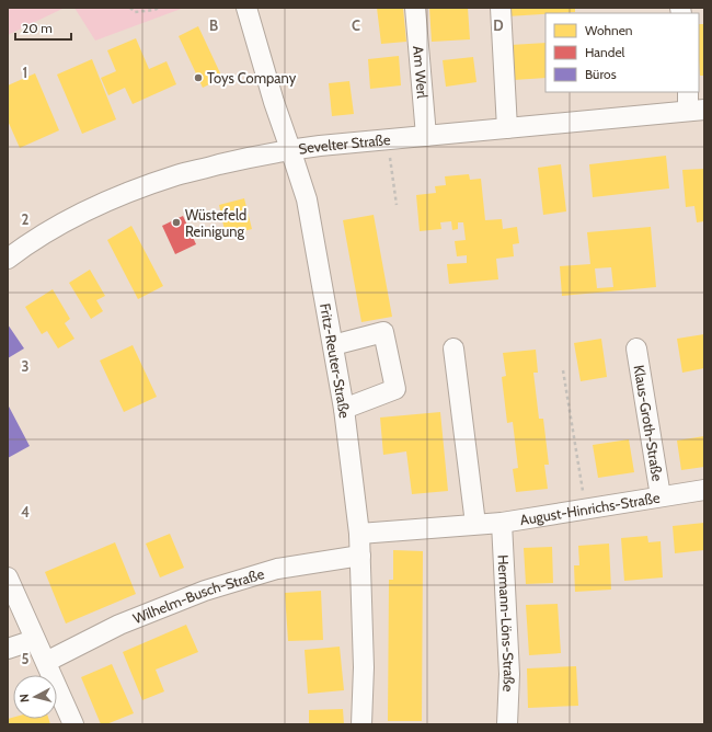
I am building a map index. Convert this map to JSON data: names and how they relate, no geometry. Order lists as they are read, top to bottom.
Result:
{
  "streets": {
    "street": [
      "Am Werl",
      "Sevelter Straße",
      "Fritz-Reuter-Straße",
      "Klaus-Groth-Straße",
      "August-Hinrichs-Straße",
      "Wilhelm-Busch-Straße",
      "Hermann-Löns-Straße"
    ]
  },
  "crossings": [
    ["Am Werl", "Sevelter Straße"],
    ["Sevelter Straße", "Fritz-Reuter-Straße"],
    ["Fritz-Reuter-Straße", "August-Hinrichs-Straße"],
    ["Fritz-Reuter-Straße", "Wilhelm-Busch-Straße"],
    ["Klaus-Groth-Straße", "August-Hinrichs-Straße"],
    ["August-Hinrichs-Straße", "Hermann-Löns-Straße"]
  ],
  "places": ["Toys Company", "Wüstefeld Reinigung"],
  "legend": ["Wohnen", "Handel", "Büros"],
  "scale_bar": "20 m",
  "north": "left",
  "grid": {
    "columns": ["B", "C", "D"],
    "rows": [
      "1",
      "2",
      "3",
      "4",
      "5"
    ]
  }
}
